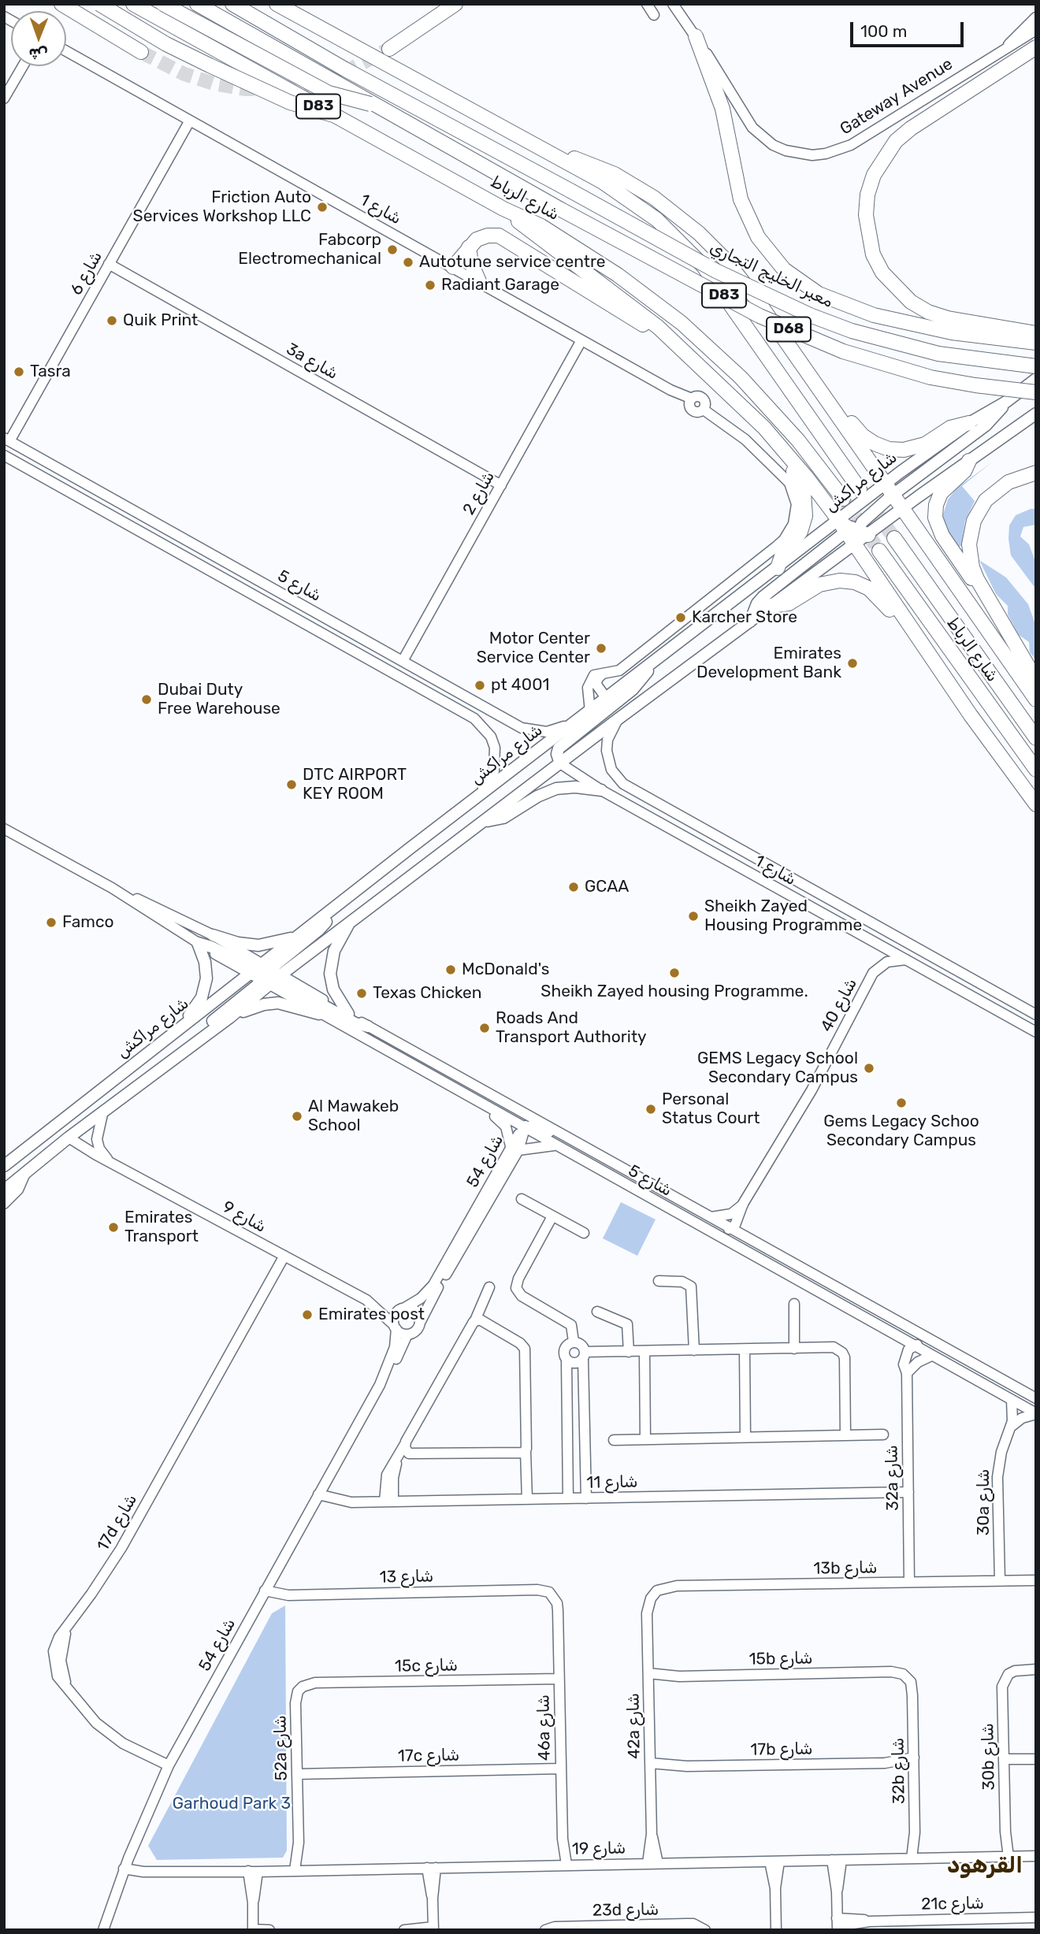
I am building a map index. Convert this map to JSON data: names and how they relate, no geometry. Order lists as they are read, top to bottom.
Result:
{
  "streets": {
    "highway": [
      "D83",
      "شارع الرباط",
      "معبر الخليج التجاري",
      "D68"
    ],
    "main road": ["شارع مراكش"],
    "street": [
      "Gateway Avenue",
      "شارع 1",
      "شارع 6",
      "3a شارع",
      "شارع 2",
      "شارع 5",
      "شارع 40",
      "شارع 54",
      "شارع 9",
      "32a شارع",
      "شارع 11",
      "30a شارع",
      "17d شارع",
      "13b شارع",
      "شارع 13",
      "15b شارع",
      "15c شارع",
      "42a شارع",
      "46a شارع",
      "52a شارع",
      "17b شارع",
      "17c شارع",
      "30b شارع",
      "32b شارع",
      "شارع 19",
      "21c شارع",
      "23d شارع"
    ]
  },
  "crossings": [
    ["شارع الرباط", "معبر الخليج التجاري"],
    ["شارع الرباط", "D68"],
    ["شارع 1", "شارع 6"],
    ["شارع 1", "شارع مراكش"],
    ["شارع 1", "شارع 2"],
    ["شارع 1", "شارع 40"],
    ["شارع 6", "3a شارع"],
    ["شارع 6", "شارع 5"],
    ["3a شارع", "شارع 2"],
    ["شارع مراكش", "شارع 5"],
    ["شارع مراكش", "شارع 9"],
    ["شارع 2", "شارع 5"],
    ["شارع 5", "شارع 40"],
    ["شارع 5", "شارع 54"],
    ["شارع 5", "32a شارع"],
    ["شارع 5", "30a شارع"],
    ["شارع 54", "شارع 9"],
    ["شارع 54", "شارع 11"],
    ["شارع 54", "17d شارع"],
    ["شارع 54", "شارع 13"],
    ["شارع 54", "شارع 19"],
    ["شارع 9", "17d شارع"],
    ["32a شارع", "شارع 11"],
    ["32a شارع", "13b شارع"],
    ["30a شارع", "13b شارع"],
    ["13b شارع", "42a شارع"],
    ["شارع 13", "46a شارع"],
    ["15b شارع", "42a شارع"],
    ["15b شارع", "32b شارع"],
    ["15c شارع", "46a شارع"],
    ["15c شارع", "52a شارع"],
    ["42a شارع", "17b شارع"],
    ["42a شارع", "شارع 19"],
    ["46a شارع", "17c شارع"],
    ["46a شارع", "شارع 19"],
    ["52a شارع", "17c شارع"],
    ["52a شارع", "شارع 19"],
    ["17b شارع", "32b شارع"],
    ["30b شارع", "شارع 19"],
    ["32b شارع", "شارع 19"]
  ],
  "districts": ["القرهود"],
  "parks": ["Garhoud Park 3"],
  "places": [
    "Friction Auto Services Workshop LLC",
    "Fabcorp Electromechanical",
    "Autotune service centre",
    "Radiant Garage",
    "Quik Print",
    "Tasra",
    "Karcher Store",
    "Motor Center Service Center",
    "Emirates Development Bank",
    "pt 4001",
    "Dubai Duty Free Warehouse",
    "DTC AIRPORT KEY ROOM",
    "GCAA",
    "Sheikh Zayed Housing Programme",
    "Famco",
    "McDonald's",
    "Sheikh Zayed housing Programme.",
    "Texas Chicken",
    "Roads And Transport Authority",
    "GEMS Legacy School Secondary Campus",
    "Gems Legacy Schoo Secondary Campus",
    "Personal Status Court",
    "Al Mawakeb School",
    "Emirates Transport",
    "Emirates post"
  ],
  "scale_bar": "100 m",
  "north": "bottom"
}
